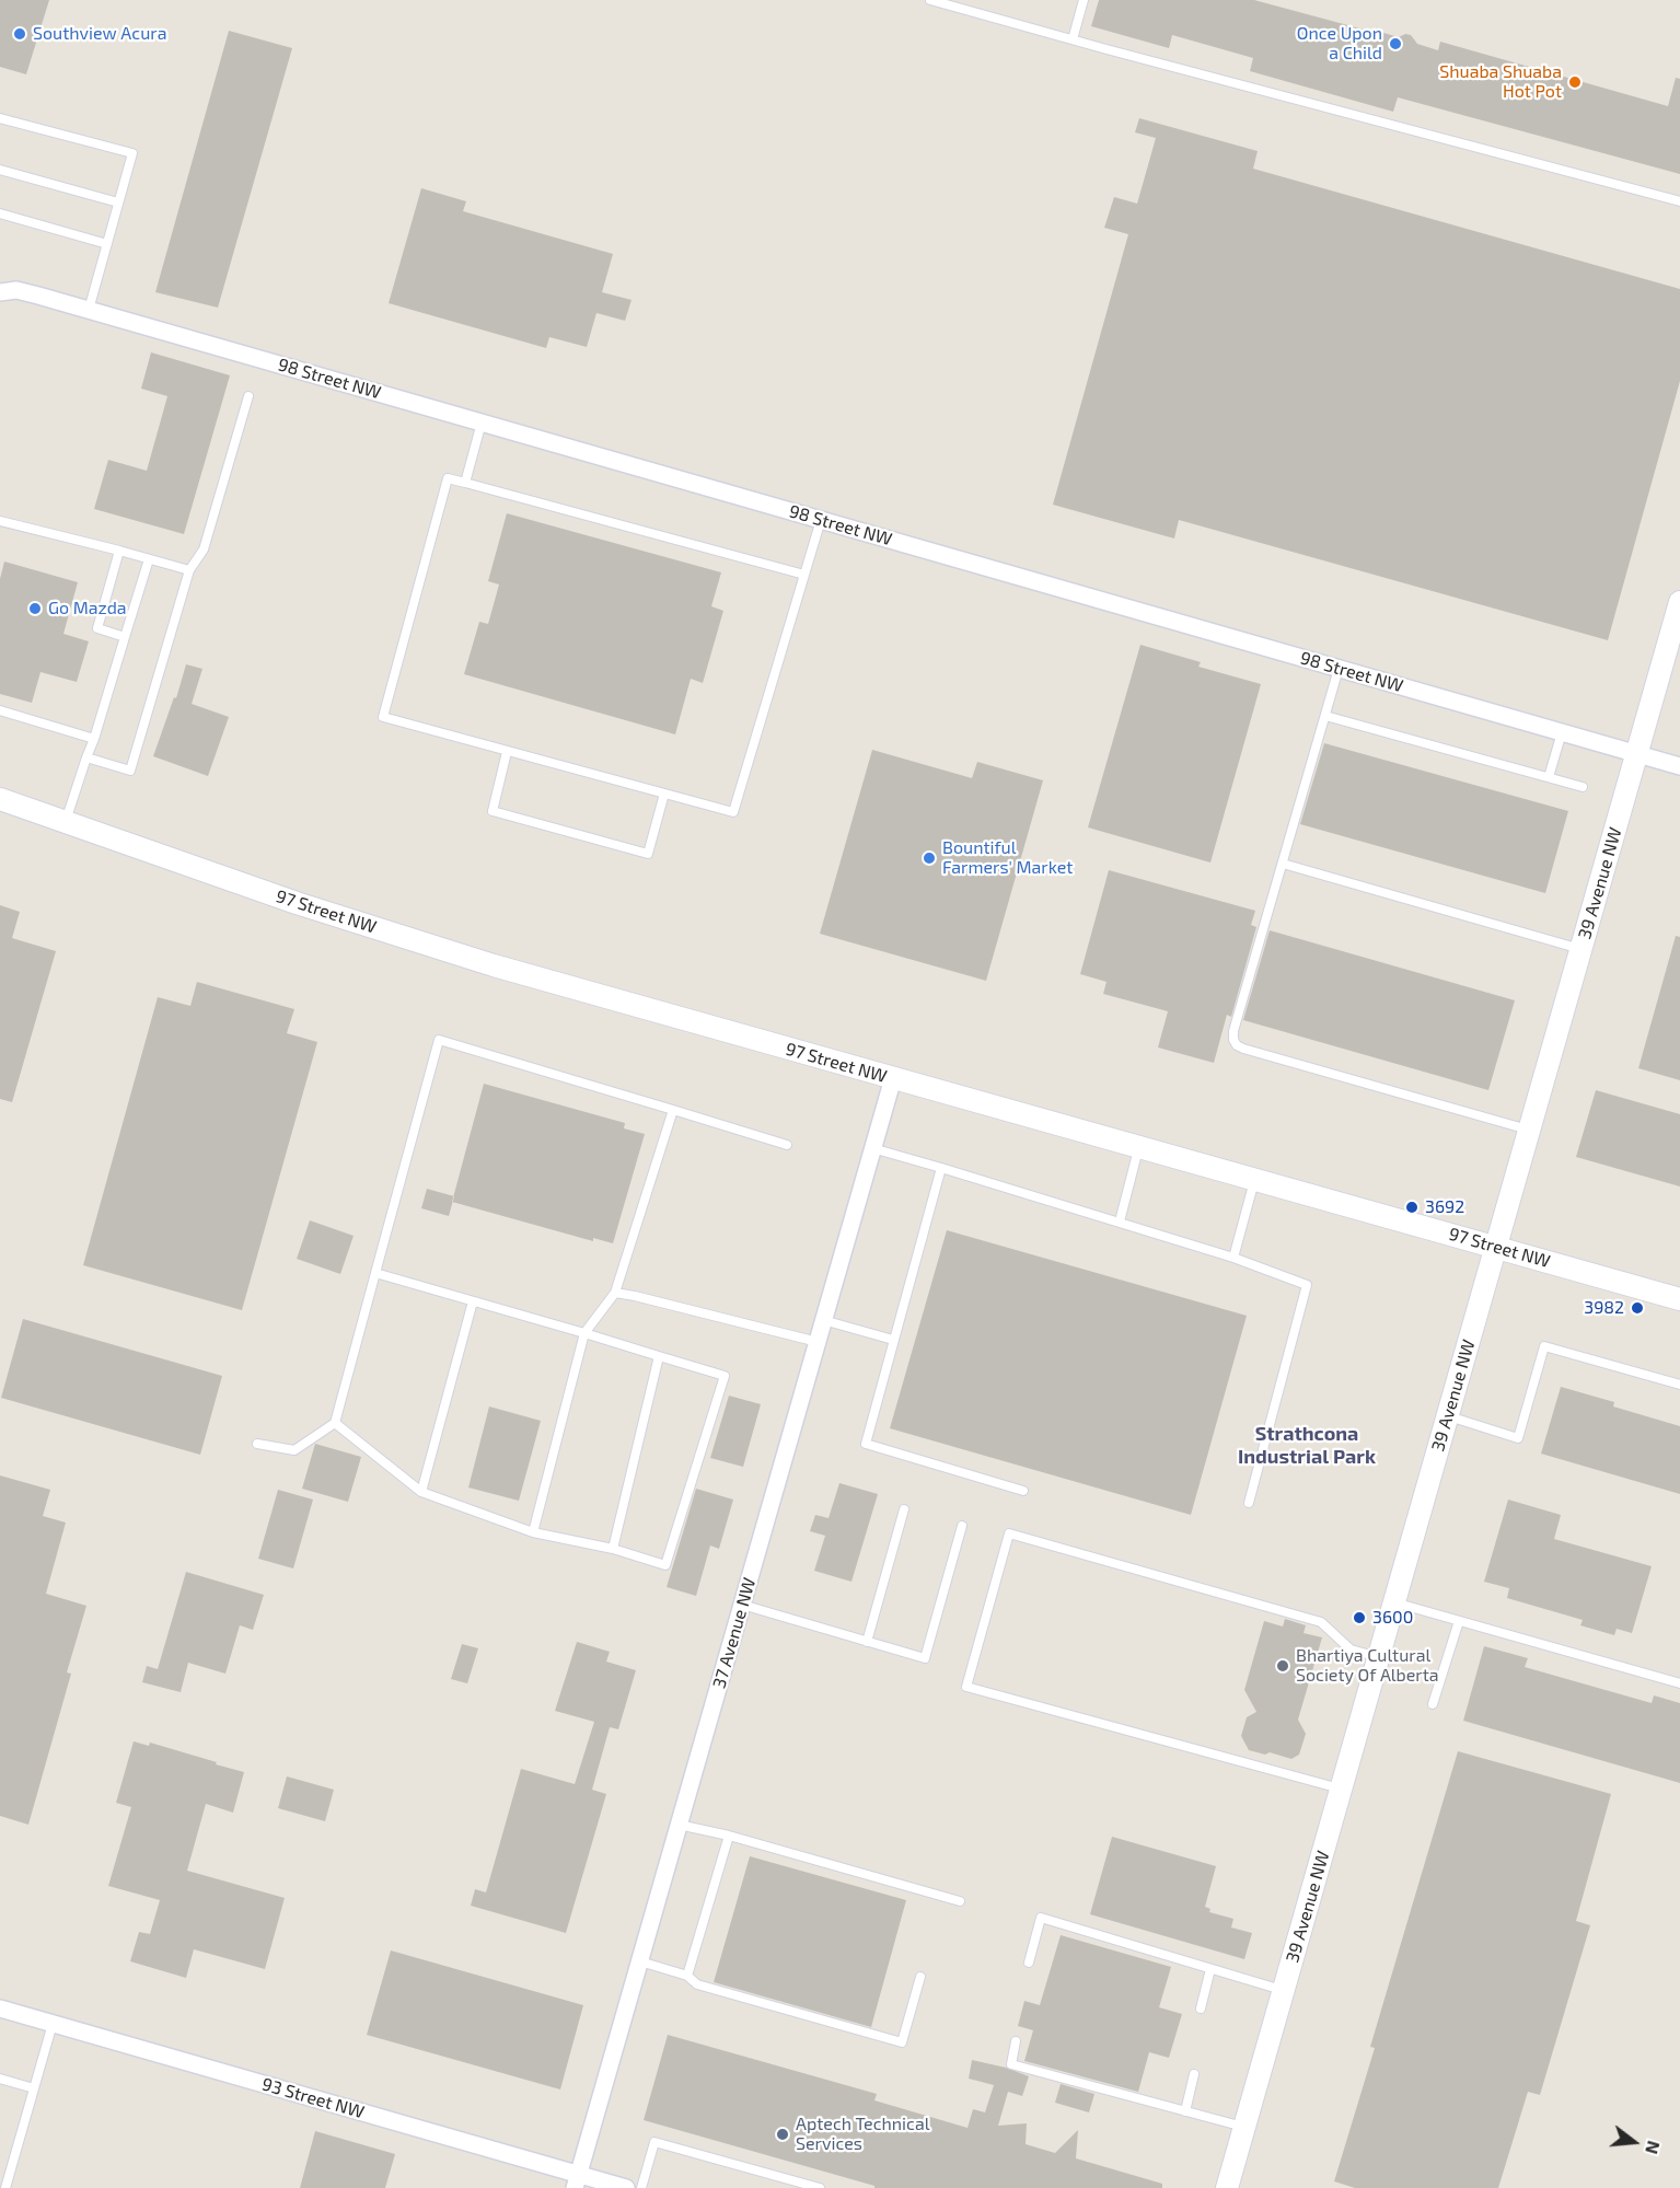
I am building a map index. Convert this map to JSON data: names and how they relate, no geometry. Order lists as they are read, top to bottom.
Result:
{
  "streets": {
    "street": [
      "98 Street NW",
      "39 Avenue NW",
      "97 Street NW",
      "37 Avenue NW",
      "93 Street NW"
    ]
  },
  "crossings": [
    ["98 Street NW", "39 Avenue NW"],
    ["39 Avenue NW", "97 Street NW"],
    ["97 Street NW", "37 Avenue NW"],
    ["37 Avenue NW", "93 Street NW"]
  ],
  "districts": ["Strathcona Industrial Park"],
  "places": [
    "Southview Acura",
    "Once Upon a Child",
    "Shuaba Shuaba Hot Pot",
    "Go Mazda",
    "Bountiful Farmers' Market",
    "3692",
    "3982",
    "3600",
    "Bhartiya Cultural Society Of Alberta",
    "Aptech Technical Services"
  ],
  "north": "right"
}
